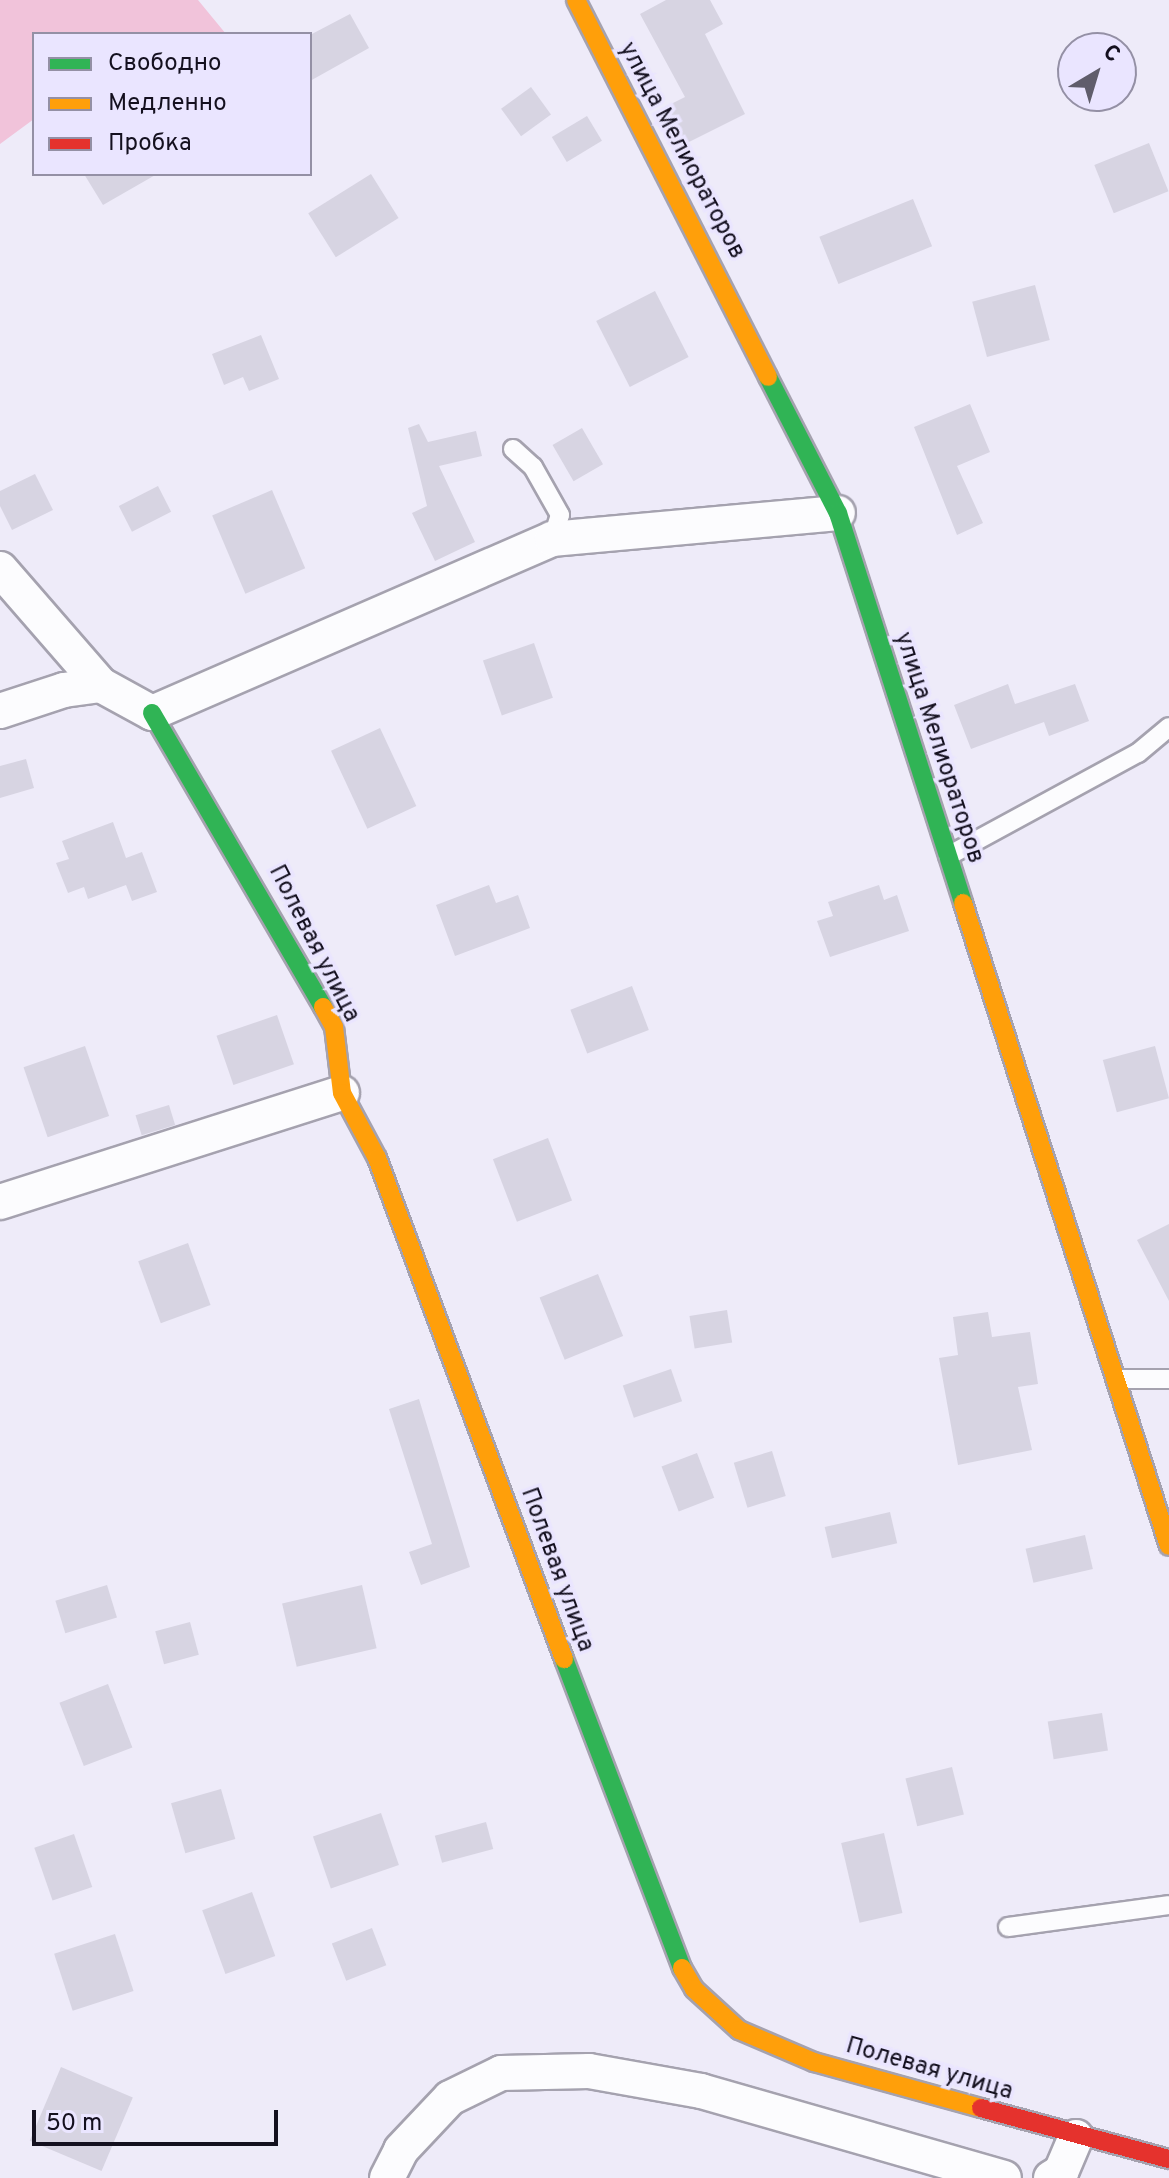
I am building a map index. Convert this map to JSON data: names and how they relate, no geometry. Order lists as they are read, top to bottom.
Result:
{
  "streets": {
    "street": ["улица Мелиораторов", "Полевая улица"]
  },
  "legend": ["Свободно", "Медленно", "Пробка"],
  "scale_bar": "50 m",
  "north": "top right"
}
